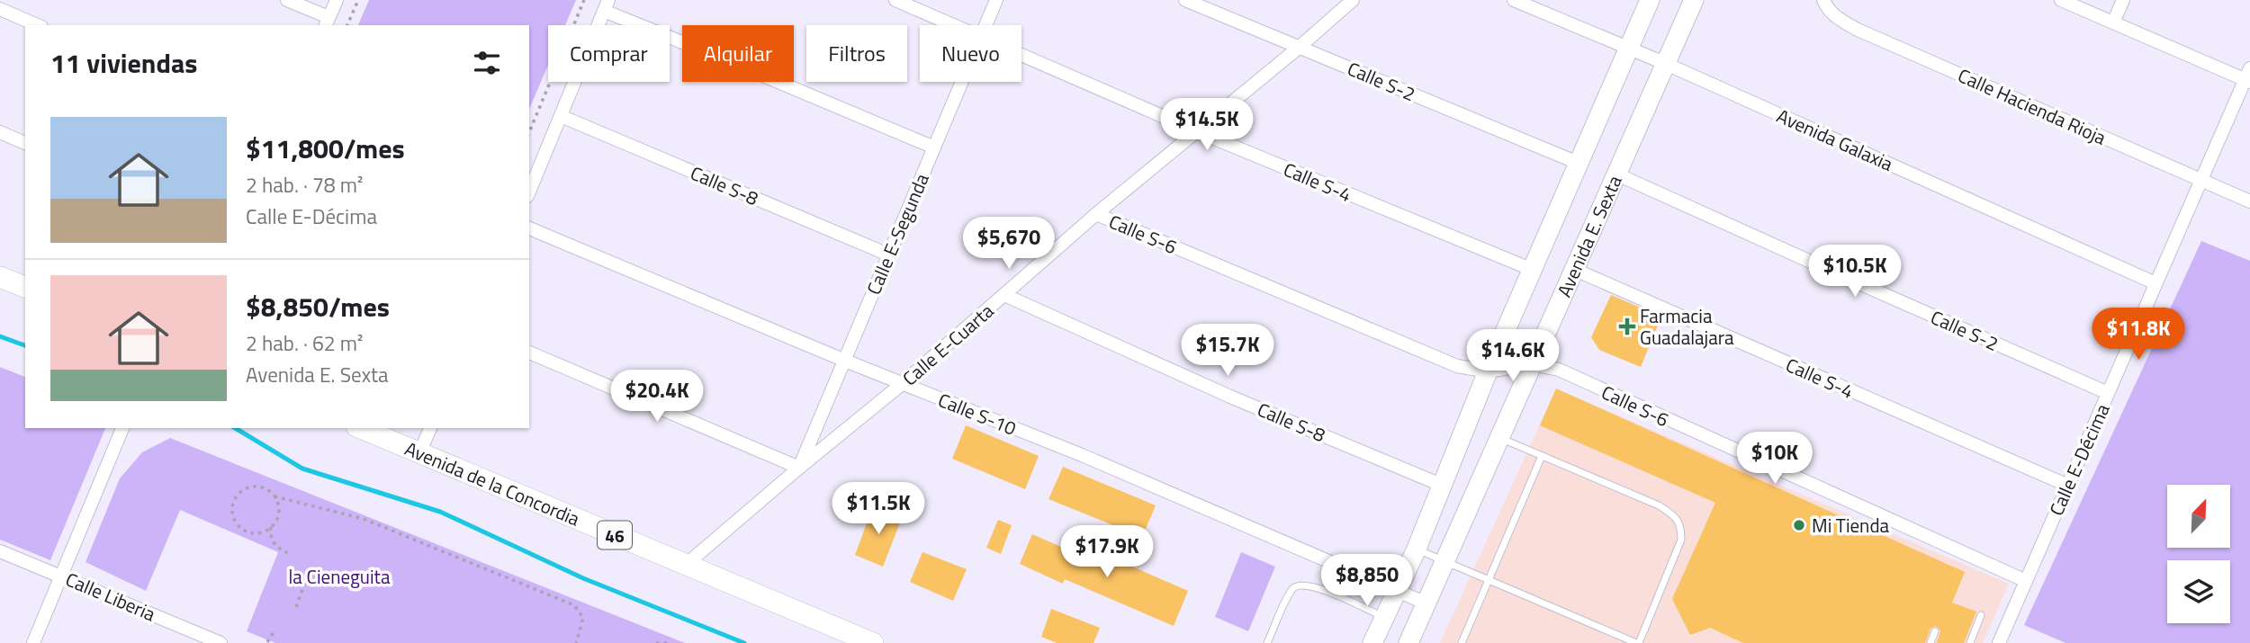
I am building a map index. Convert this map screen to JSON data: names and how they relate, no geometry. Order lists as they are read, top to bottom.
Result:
{
  "streets": {
    "main road": ["Avenida de la Concordia", "46"],
    "street": [
      "Calle S-2",
      "Calle Hacienda Rioja",
      "Avenida Galaxia",
      "Calle S-4",
      "Calle S-8",
      "Calle E-Segunda",
      "Calle S-6",
      "Avenida E. Sexta",
      "Calle E-Cuarta",
      "Calle S-10",
      "Calle E-Décima",
      "Calle Liberia"
    ]
  },
  "crossings": [
    ["Calle S-2", "Avenida E. Sexta"],
    ["Calle S-2", "Calle E-Cuarta"],
    ["Calle S-2", "Calle E-Décima"],
    ["Calle Hacienda Rioja", "Calle E-Décima"],
    ["Avenida Galaxia", "Avenida E. Sexta"],
    ["Avenida Galaxia", "Calle E-Décima"],
    ["Calle S-4", "Avenida E. Sexta"],
    ["Calle S-4", "Calle E-Cuarta"],
    ["Calle S-4", "Calle E-Décima"],
    ["Calle S-8", "Calle E-Segunda"],
    ["Calle S-8", "Avenida E. Sexta"],
    ["Calle S-8", "Calle E-Cuarta"],
    ["Calle E-Segunda", "Calle E-Cuarta"],
    ["Calle E-Segunda", "Calle S-10"],
    ["Calle S-6", "Avenida E. Sexta"],
    ["Calle S-6", "Calle E-Cuarta"],
    ["Calle S-6", "Calle E-Décima"],
    ["Avenida E. Sexta", "Calle S-10"],
    ["Calle E-Cuarta", "Calle S-10"],
    ["Calle E-Cuarta", "Avenida de la Concordia"]
  ],
  "parks": ["la Cieneguita"],
  "places": {
    "health": ["Farmacia Guadalajara"],
    "other": ["Mi Tienda"]
  },
  "north": "top right",
  "page": {
    "chip": [
      "Comprar",
      "Alquilar",
      "Filtros",
      "Nuevo"
    ],
    "heading": "11 viviendas",
    "price": [
      "$14.5K",
      "$5,670",
      "$10.5K",
      "$11.8K",
      "$15.7K",
      "$14.6K",
      "$20.4K",
      "$10K",
      "$11.5K",
      "$17.9K",
      "$8,850"
    ],
    "list": [
      {
        "name": "$11,800/mes",
        "note": "2 hab. · 78 m² · Calle E-Décima"
      },
      {
        "name": "$8,850/mes",
        "note": "2 hab. · 62 m² · Avenida E. Sexta"
      }
    ]
  }
}
